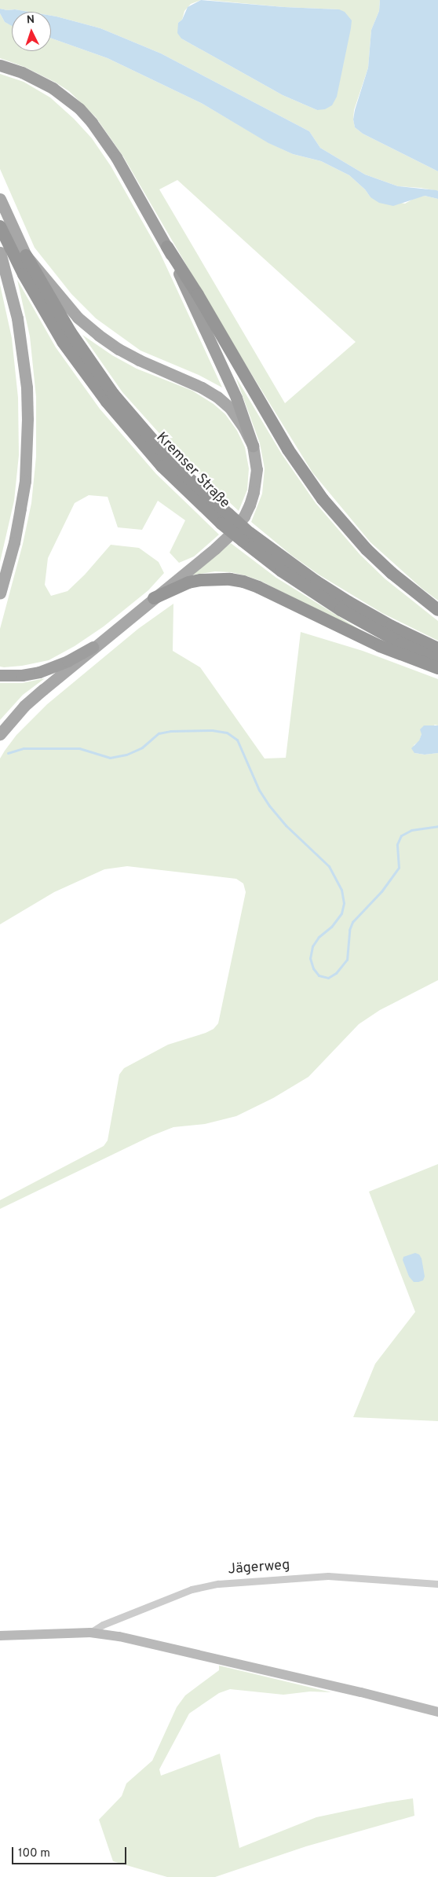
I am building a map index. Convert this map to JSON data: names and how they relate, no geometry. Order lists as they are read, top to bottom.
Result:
{
  "streets": {
    "highway": ["Kremser Straße"],
    "street": ["Jägerweg"]
  },
  "scale_bar": "100 m",
  "north": "top"
}
